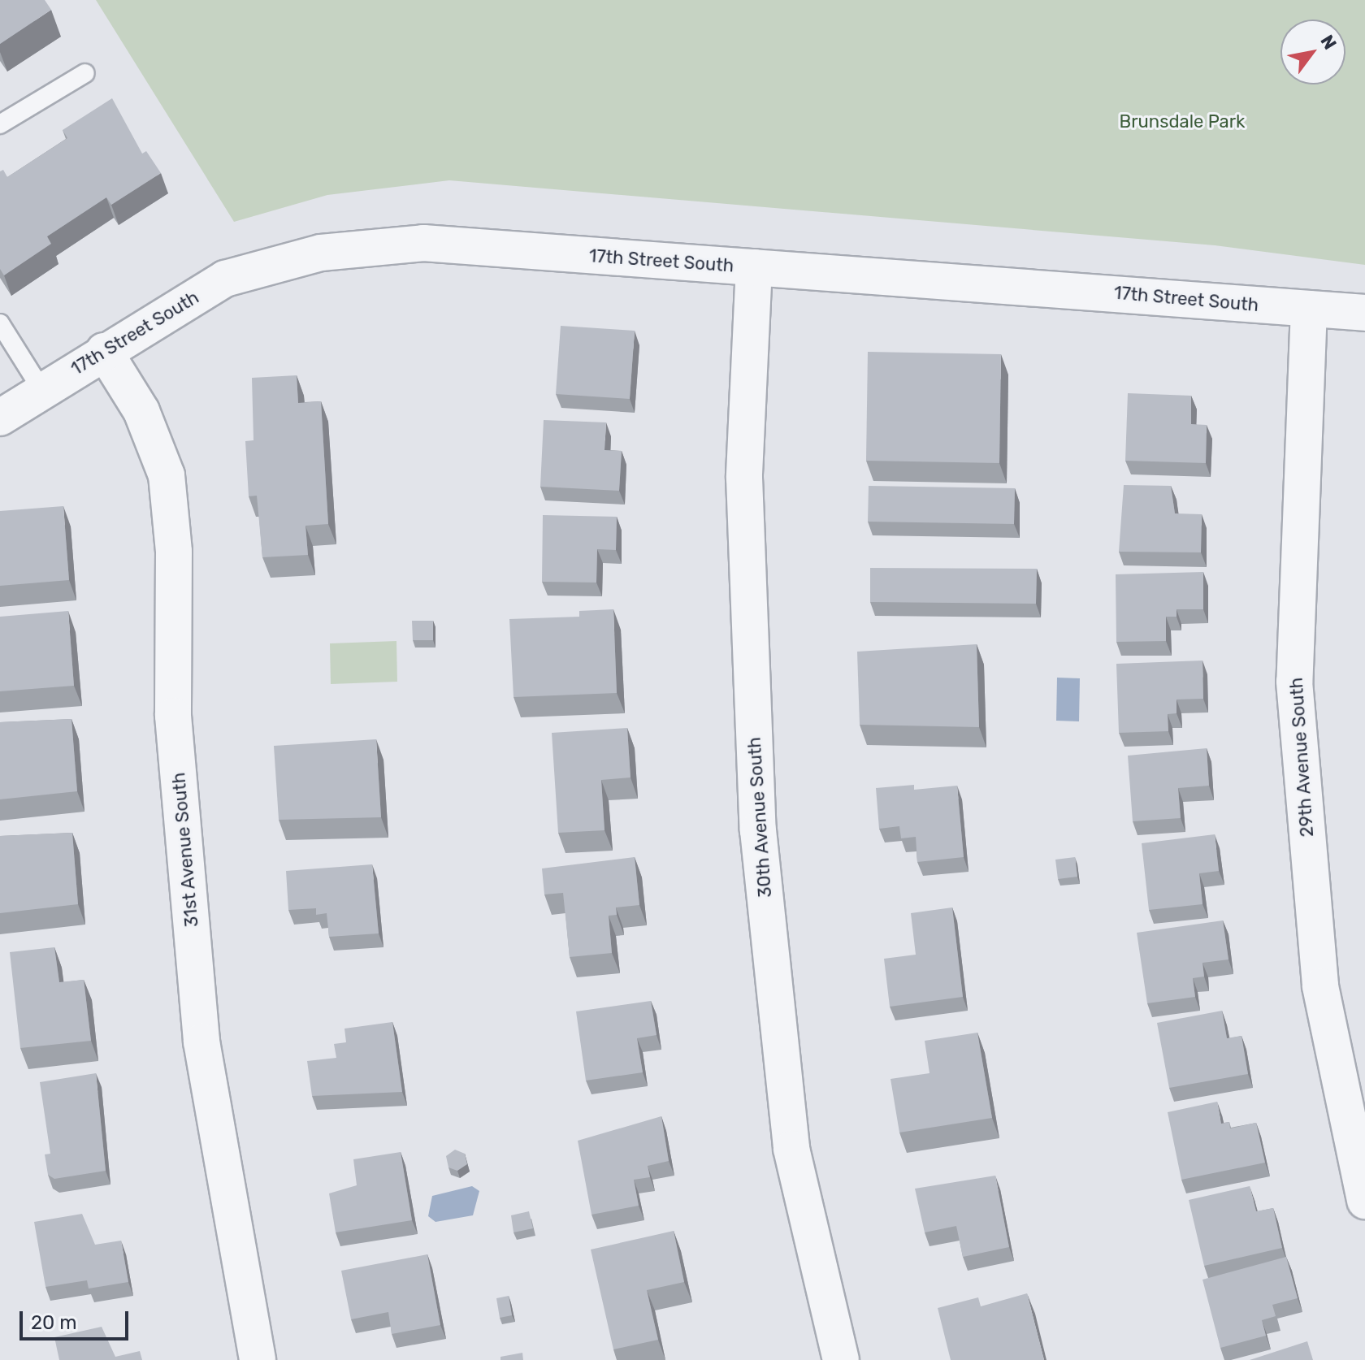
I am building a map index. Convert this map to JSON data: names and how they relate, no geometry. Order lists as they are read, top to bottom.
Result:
{
  "streets": {
    "street": [
      "17th Street South",
      "29th Avenue South",
      "30th Avenue South",
      "31st Avenue South"
    ]
  },
  "crossings": [
    ["17th Street South", "29th Avenue South"],
    ["17th Street South", "30th Avenue South"],
    ["17th Street South", "31st Avenue South"]
  ],
  "parks": ["Brunsdale Park"],
  "scale_bar": "20 m",
  "north": "top right"
}
